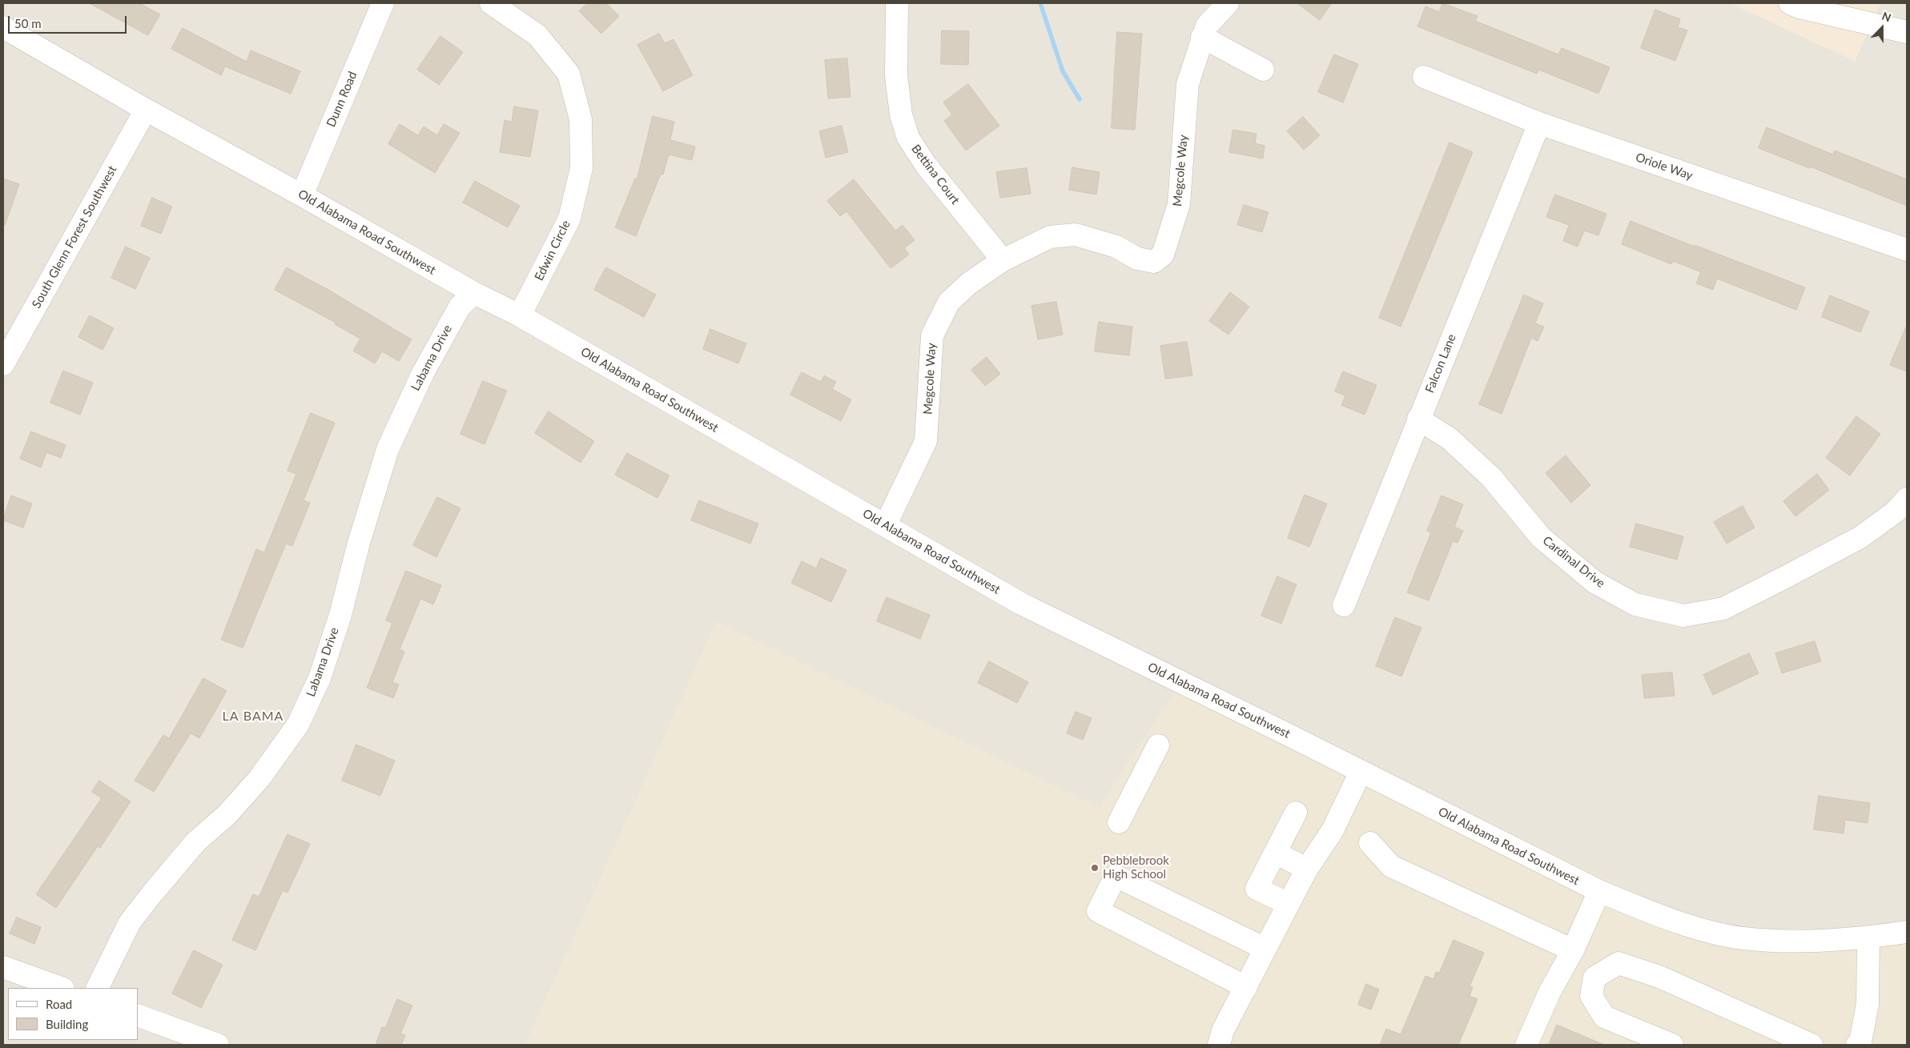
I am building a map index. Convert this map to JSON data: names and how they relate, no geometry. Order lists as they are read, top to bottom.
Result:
{
  "streets": {
    "street": [
      "Dunn Road",
      "Oriole Way",
      "Megcole Way",
      "Bettina Court",
      "Old Alabama Road Southwest",
      "South Glenn Forest Southwest",
      "Edwin Circle",
      "Labama Drive",
      "Falcon Lane",
      "Cardinal Drive"
    ]
  },
  "crossings": [
    ["Dunn Road", "Old Alabama Road Southwest"],
    ["Oriole Way", "Falcon Lane"],
    ["Megcole Way", "Bettina Court"],
    ["Megcole Way", "Old Alabama Road Southwest"],
    ["Old Alabama Road Southwest", "South Glenn Forest Southwest"],
    ["Old Alabama Road Southwest", "Edwin Circle"],
    ["Old Alabama Road Southwest", "Labama Drive"],
    ["Falcon Lane", "Cardinal Drive"]
  ],
  "districts": ["LA BAMA"],
  "places": ["Pebblebrook High School"],
  "legend": ["Road", "Building"],
  "scale_bar": "50 m",
  "north": "top"
}
